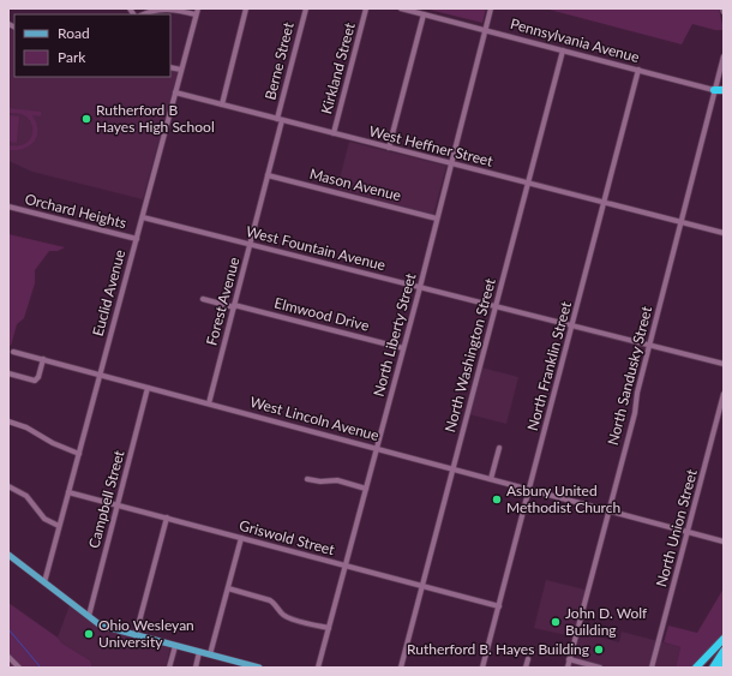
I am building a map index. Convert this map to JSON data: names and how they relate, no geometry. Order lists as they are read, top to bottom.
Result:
{
  "streets": {
    "street": [
      "Pennsylvania Avenue",
      "Berne Street",
      "Kirkland Street",
      "West Heffner Street",
      "Mason Avenue",
      "Orchard Heights",
      "West Fountain Avenue",
      "Euclid Avenue",
      "Forest Avenue",
      "Elmwood Drive",
      "North Liberty Street",
      "North Washington Street",
      "North Franklin Street",
      "North Sandusky Street",
      "West Lincoln Avenue",
      "Campbell Street",
      "North Union Street",
      "Griswold Street"
    ]
  },
  "crossings": [
    ["Pennsylvania Avenue", "North Liberty Street"],
    ["Pennsylvania Avenue", "North Washington Street"],
    ["Pennsylvania Avenue", "North Franklin Street"],
    ["Pennsylvania Avenue", "North Sandusky Street"],
    ["Berne Street", "West Heffner Street"],
    ["Berne Street", "Forest Avenue"],
    ["Kirkland Street", "West Heffner Street"],
    ["West Heffner Street", "Euclid Avenue"],
    ["West Heffner Street", "Forest Avenue"],
    ["West Heffner Street", "North Liberty Street"],
    ["West Heffner Street", "North Washington Street"],
    ["West Heffner Street", "North Franklin Street"],
    ["West Heffner Street", "North Sandusky Street"],
    ["Mason Avenue", "Forest Avenue"],
    ["Mason Avenue", "North Liberty Street"],
    ["Orchard Heights", "Euclid Avenue"],
    ["West Fountain Avenue", "Euclid Avenue"],
    ["West Fountain Avenue", "Forest Avenue"],
    ["West Fountain Avenue", "North Liberty Street"],
    ["West Fountain Avenue", "North Washington Street"],
    ["West Fountain Avenue", "North Franklin Street"],
    ["West Fountain Avenue", "North Sandusky Street"],
    ["Euclid Avenue", "West Lincoln Avenue"],
    ["Euclid Avenue", "Griswold Street"],
    ["Forest Avenue", "Elmwood Drive"],
    ["Forest Avenue", "West Lincoln Avenue"],
    ["Elmwood Drive", "North Liberty Street"],
    ["North Liberty Street", "West Lincoln Avenue"],
    ["North Liberty Street", "Griswold Street"],
    ["North Washington Street", "West Lincoln Avenue"],
    ["North Washington Street", "Griswold Street"],
    ["North Franklin Street", "West Lincoln Avenue"],
    ["North Franklin Street", "Griswold Street"],
    ["North Sandusky Street", "West Lincoln Avenue"],
    ["West Lincoln Avenue", "Campbell Street"],
    ["West Lincoln Avenue", "North Union Street"],
    ["Campbell Street", "Griswold Street"]
  ],
  "places": [
    "Rutherford B Hayes High School",
    "Asbury United Methodist Church",
    "John D. Wolf Building",
    "Ohio Wesleyan University",
    "Rutherford B. Hayes Building"
  ],
  "legend": ["Road", "Park"]
}
